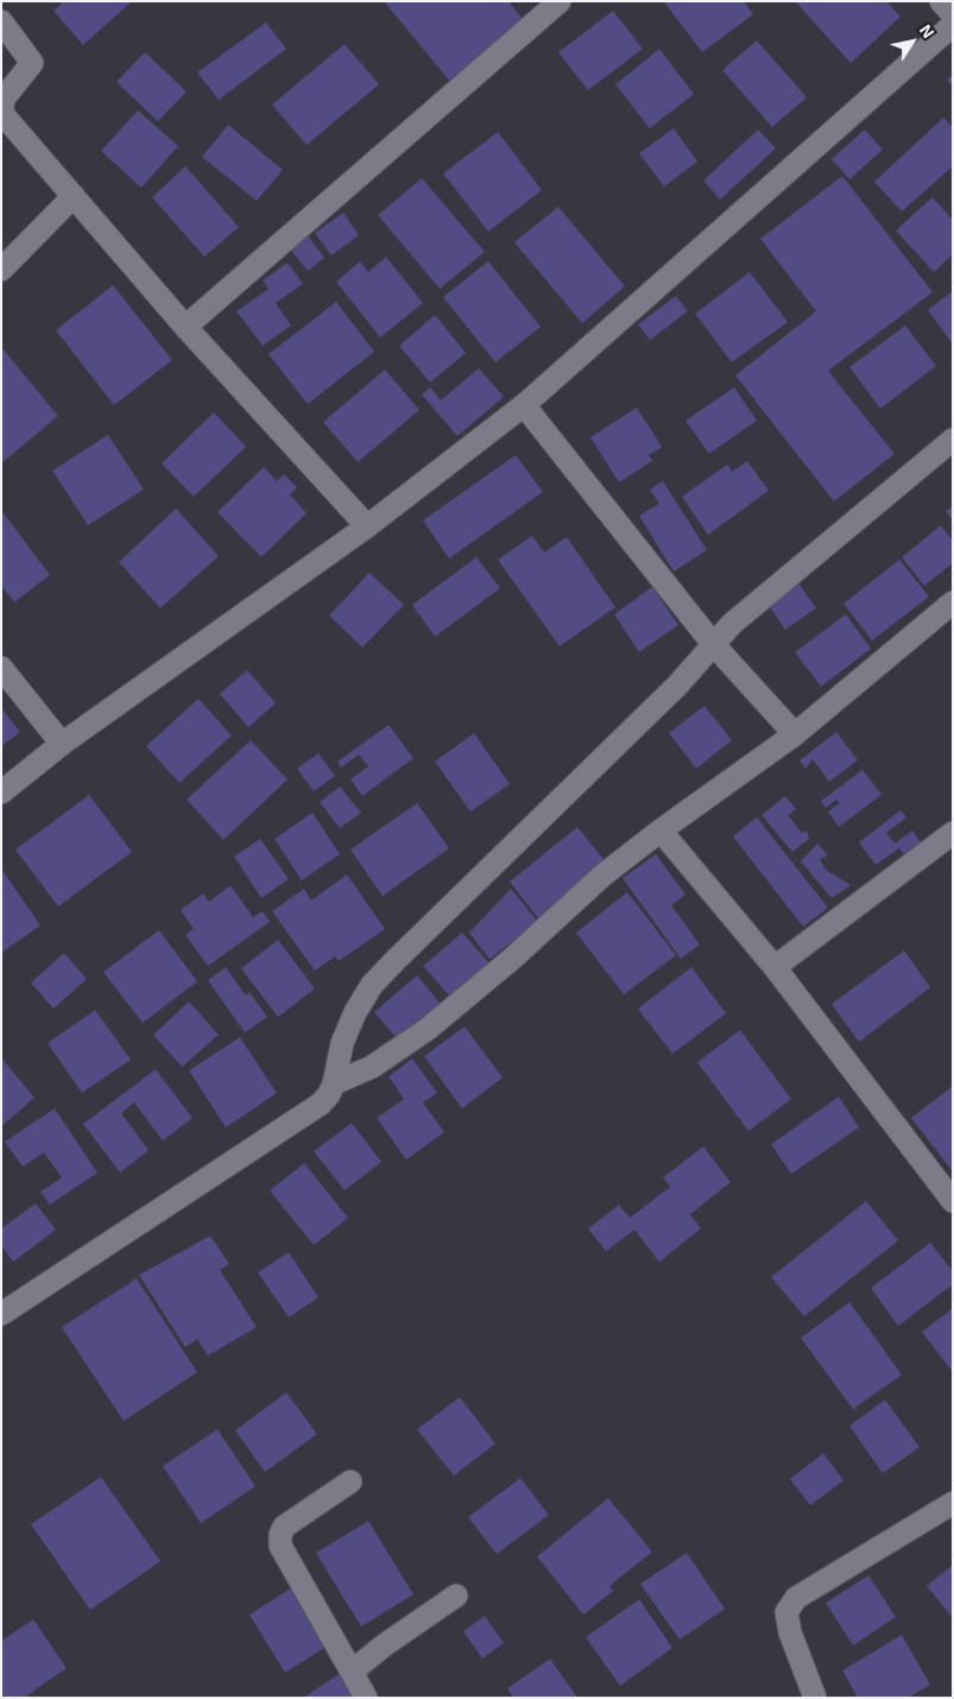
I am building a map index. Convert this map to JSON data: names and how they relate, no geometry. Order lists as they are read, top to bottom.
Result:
{
  "north": "top right"
}
